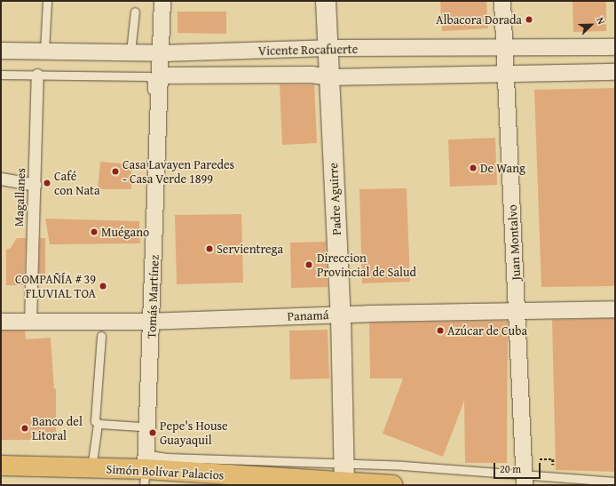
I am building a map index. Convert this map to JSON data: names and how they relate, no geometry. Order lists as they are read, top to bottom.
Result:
{
  "streets": {
    "main road": ["Padre Aguirre", "Simón Bolívar Palacios"],
    "street": [
      "Vicente Rocafuerte",
      "Magallanes",
      "Juan Montalvo",
      "Tomás Martínez",
      "Panamá"
    ]
  },
  "crossings": [
    ["Vicente Rocafuerte", "Padre Aguirre"],
    ["Vicente Rocafuerte", "Juan Montalvo"],
    ["Vicente Rocafuerte", "Tomás Martínez"],
    ["Magallanes", "Panamá"],
    ["Padre Aguirre", "Panamá"],
    ["Padre Aguirre", "Simón Bolívar Palacios"],
    ["Juan Montalvo", "Panamá"],
    ["Tomás Martínez", "Panamá"],
    ["Tomás Martínez", "Simón Bolívar Palacios"]
  ],
  "places": [
    "Albacora Dorada",
    "De Wang",
    "Casa Lavayen Paredes - Casa Verde 1899",
    "Café con Nata",
    "Muégano",
    "Servientrega",
    "Direccion Provincial de Salud",
    "COMPAÑÍA # 39 FLUVIAL TOA",
    "Azúcar de Cuba",
    "Banco del Litoral",
    "Pepe's House Guayaquil"
  ],
  "scale_bar": "20 m",
  "north": "top right"
}
